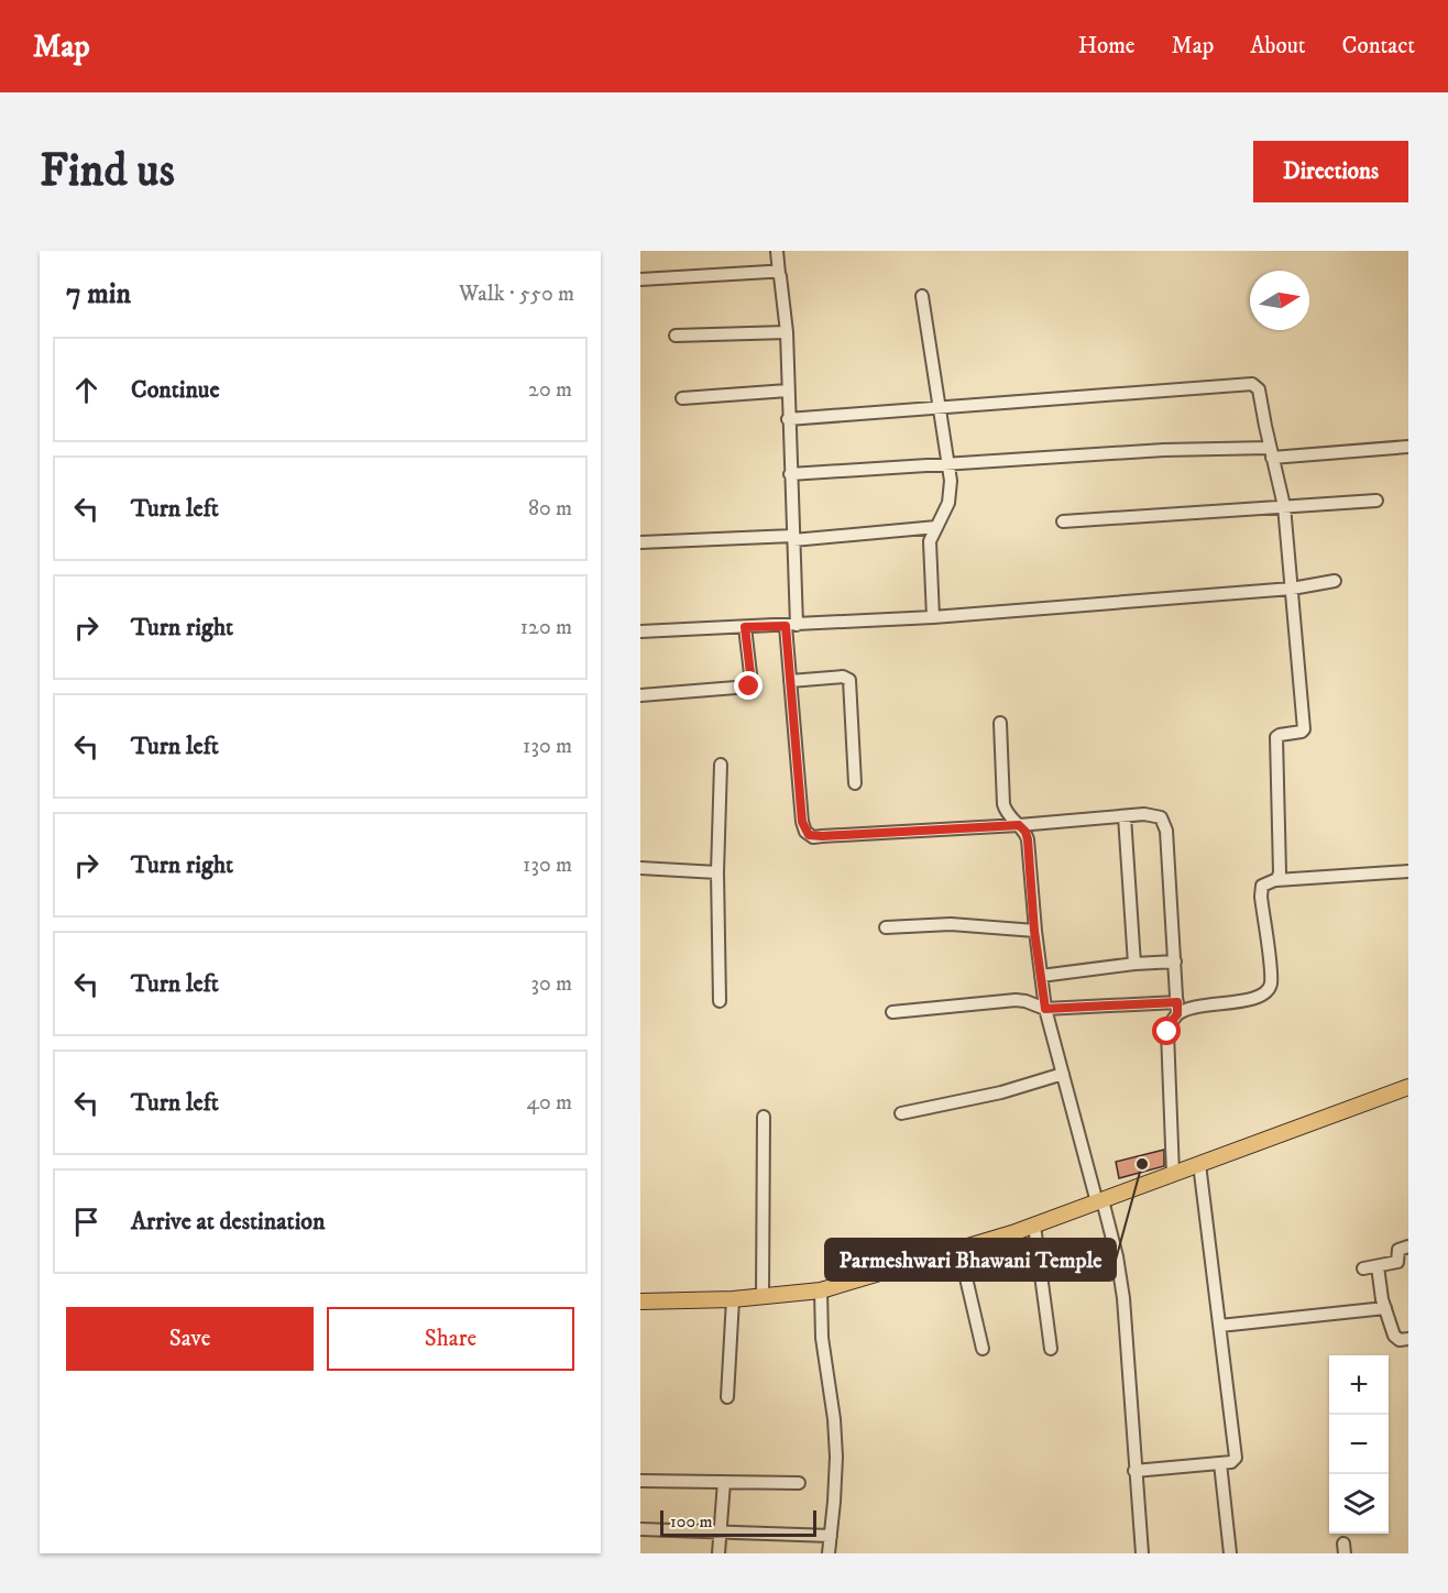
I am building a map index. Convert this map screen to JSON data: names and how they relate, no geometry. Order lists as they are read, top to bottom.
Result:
{
  "places": ["Parmeshwari Bhawani Temple"],
  "scale_bar": "100 m",
  "north": "right",
  "page": {
    "header": "Map",
    "nav": [
      "Home",
      "Map",
      "About",
      "Contact"
    ],
    "buttons": [
      "Directions",
      ["Save", "Share"]
    ],
    "title": "Find us",
    "heading": ["7 min", "Walk · 550 m"],
    "list": [
      ["Continue", "20 m"],
      ["Turn left", "80 m"],
      ["Turn right", "120 m"],
      ["Turn left", "130 m"],
      ["Turn right", "130 m"],
      ["Turn left", "30 m"],
      ["Turn left", "40 m"],
      "Arrive at destination"
    ],
    "map_buttons": ["+", "−"],
    "scale": "100 m"
  }
}
